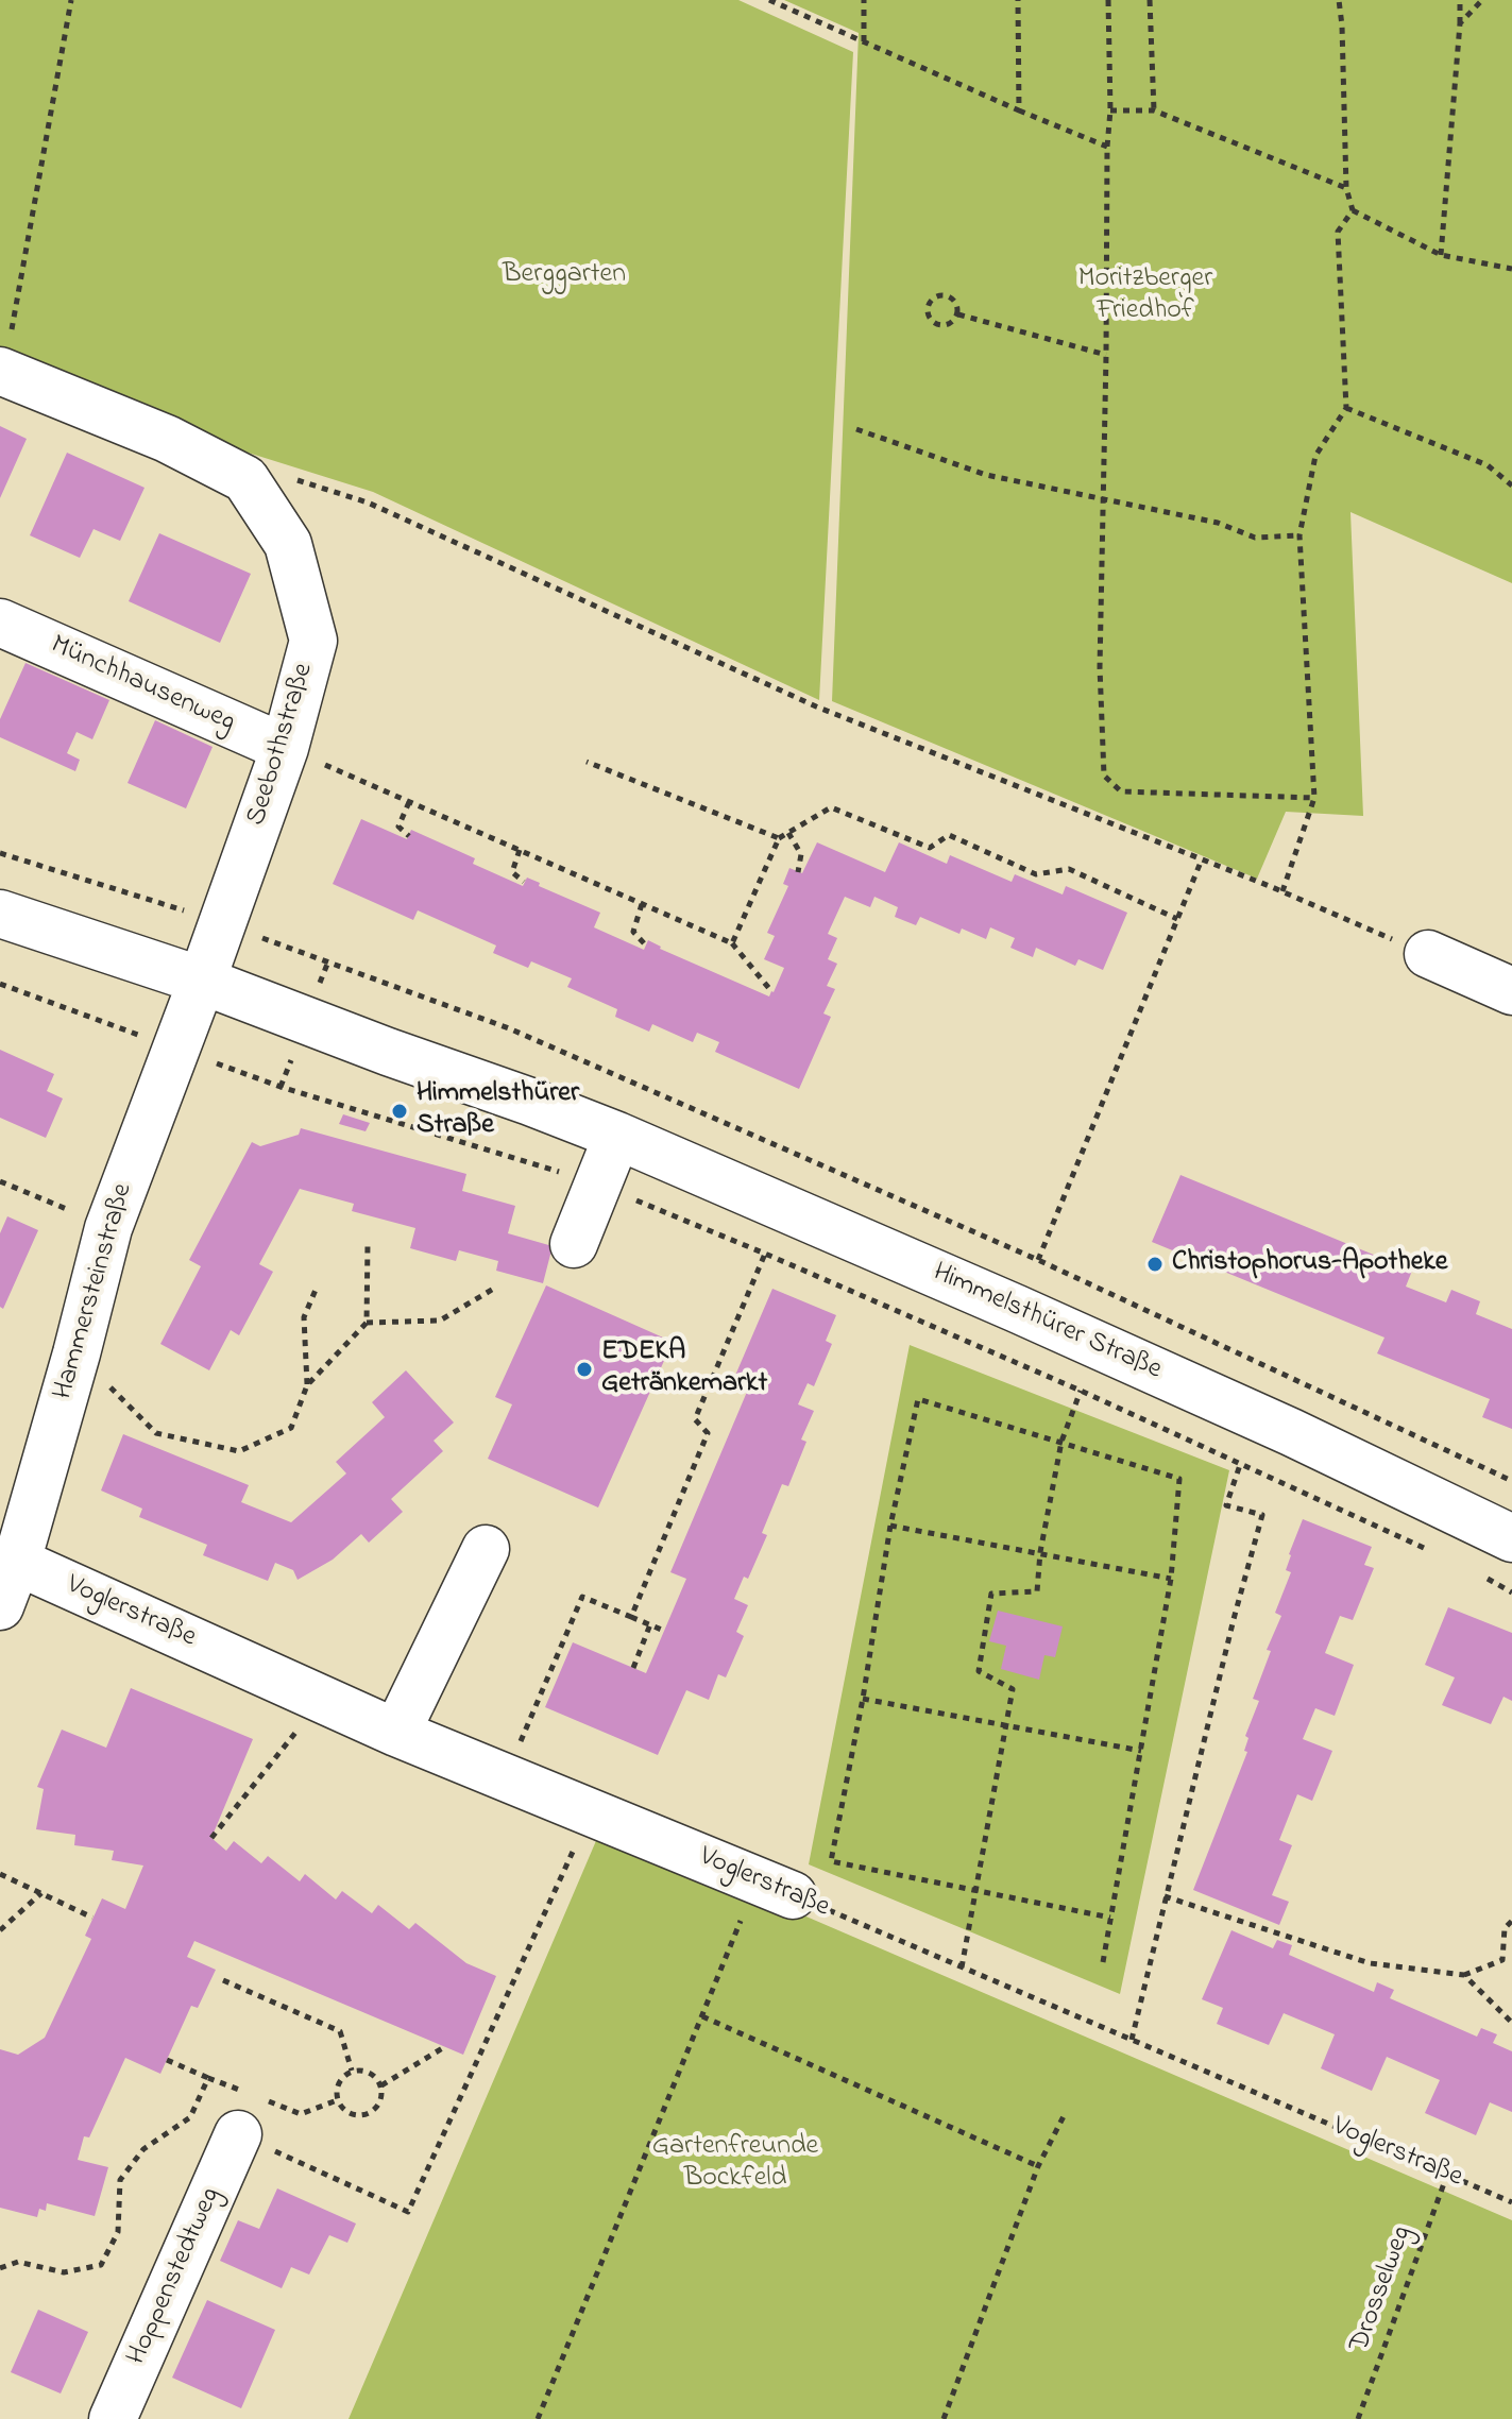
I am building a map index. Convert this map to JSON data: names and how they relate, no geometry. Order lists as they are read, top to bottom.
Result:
{
  "streets": {
    "street": [
      "Münchhausenweg",
      "Seebothstraße",
      "Hammersteinstraße",
      "Himmelsthürer Straße",
      "Voglerstraße",
      "Hoppenstedtweg"
    ],
    "path": ["Drosselweg"]
  },
  "crossings": [
    ["Münchhausenweg", "Seebothstraße"],
    ["Seebothstraße", "Hammersteinstraße"],
    ["Seebothstraße", "Himmelsthürer Straße"],
    ["Hammersteinstraße", "Himmelsthürer Straße"],
    ["Hammersteinstraße", "Voglerstraße"],
    ["Voglerstraße", "Drosselweg"]
  ],
  "parks": ["Berggarten", "Moritzberger Friedhof", "Gartenfreunde Bockfeld"],
  "places": ["Himmelsthürer Straße", "Christophorus-Apotheke", "EDEKA Getränkemarkt"]
}
